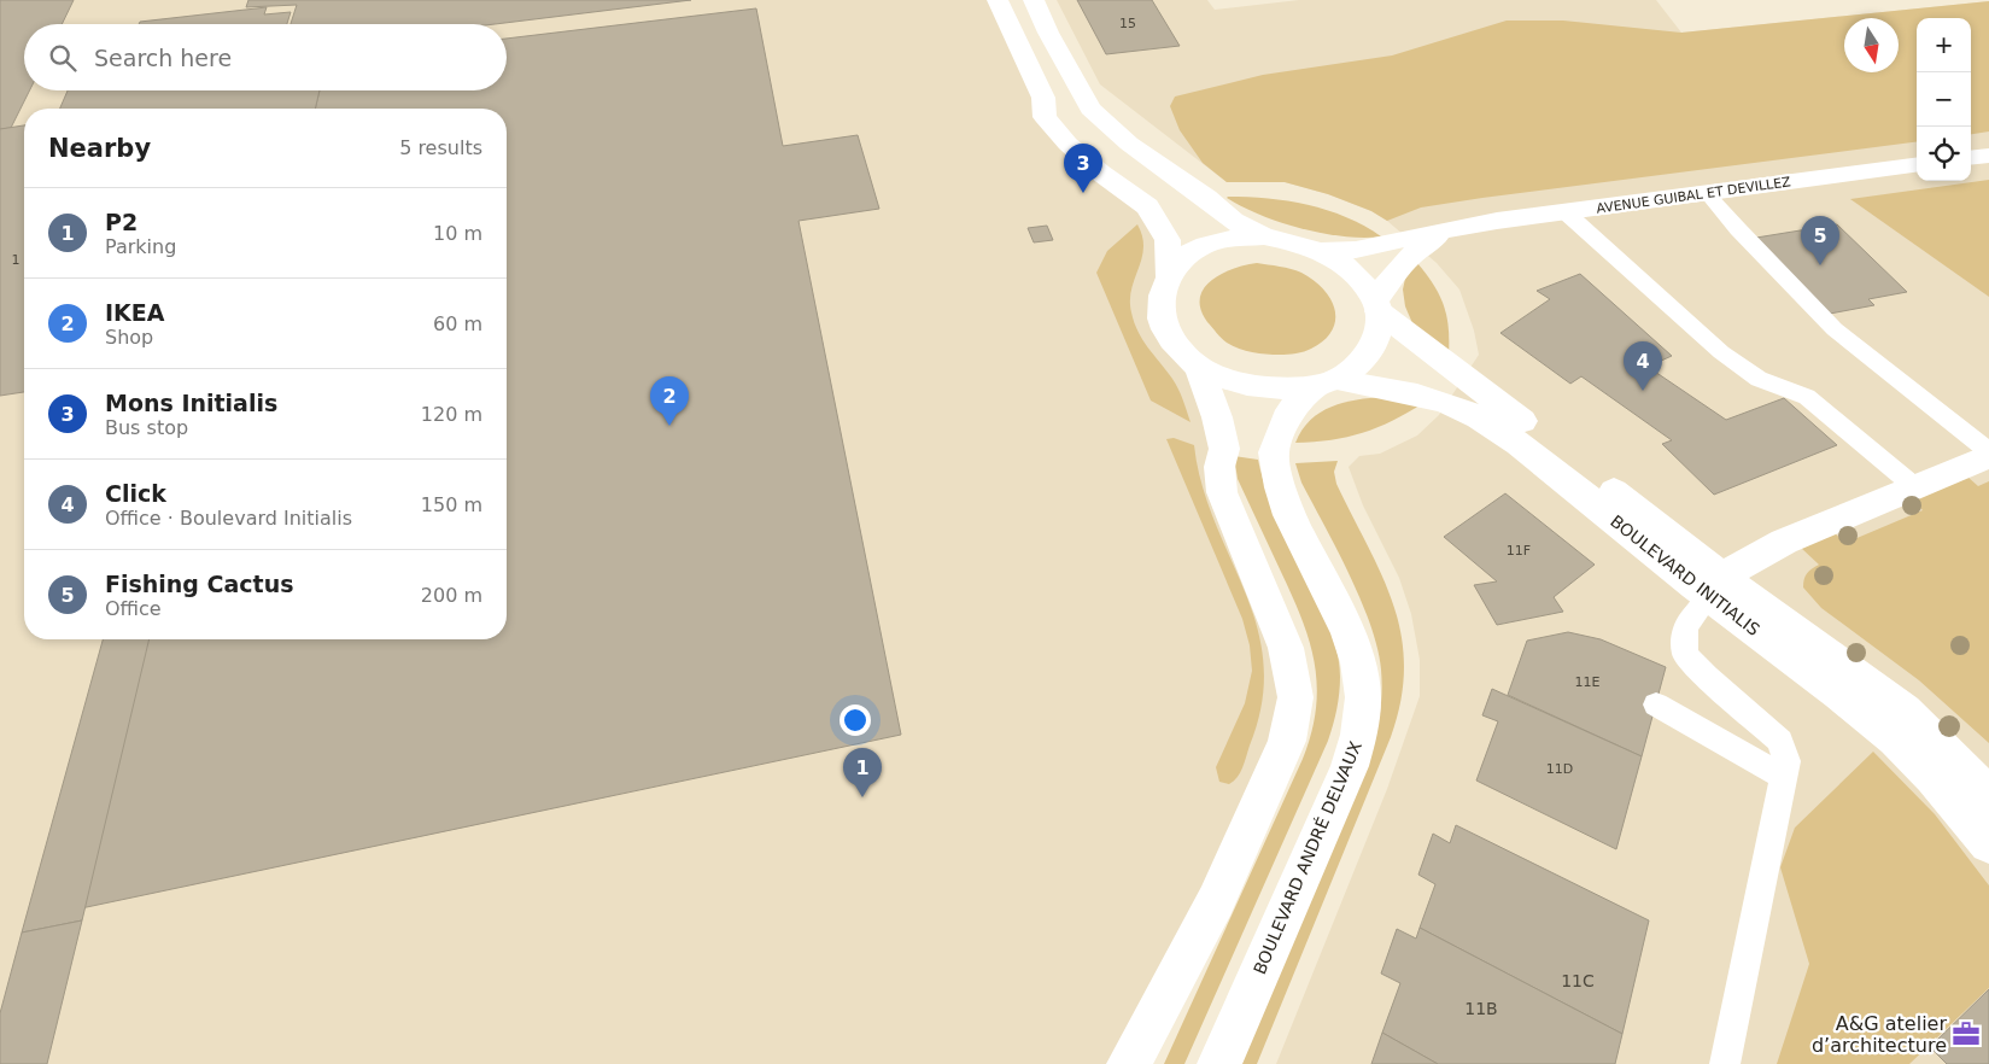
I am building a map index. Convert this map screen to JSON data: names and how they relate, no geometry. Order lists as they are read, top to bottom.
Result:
{
  "streets": {
    "street": ["AVENUE GUIBAL ET DEVILLEZ", "BOULEVARD INITIALIS", "BOULEVARD ANDRÉ DELVAUX"]
  },
  "crossings": [
    ["AVENUE GUIBAL ET DEVILLEZ", "BOULEVARD INITIALIS"],
    ["AVENUE GUIBAL ET DEVILLEZ", "BOULEVARD ANDRÉ DELVAUX"],
    ["BOULEVARD INITIALIS", "BOULEVARD ANDRÉ DELVAUX"]
  ],
  "places": {
    "office": ["A&G atelier d’architecture"]
  },
  "house_numbers": [
    "15",
    "1",
    "11F",
    "11E",
    "11D",
    "11C",
    "11B"
  ],
  "north": "bottom",
  "page": {
    "map_buttons": ["+", "−"],
    "search": "Search here",
    "heading": ["Nearby", "5 results"],
    "pins": [
      "3",
      "5",
      "4",
      "2",
      "1"
    ],
    "list": [
      {
        "mark": "1",
        "name": "P2",
        "note": "Parking",
        "value": "10 m"
      },
      {
        "mark": "2",
        "name": "IKEA",
        "note": "Shop",
        "value": "60 m"
      },
      {
        "mark": "3",
        "name": "Mons Initialis",
        "note": "Bus stop",
        "value": "120 m"
      },
      {
        "mark": "4",
        "name": "Click",
        "note": "Office · Boulevard Initialis",
        "value": "150 m"
      },
      {
        "mark": "5",
        "name": "Fishing Cactus",
        "note": "Office",
        "value": "200 m"
      }
    ]
  }
}
